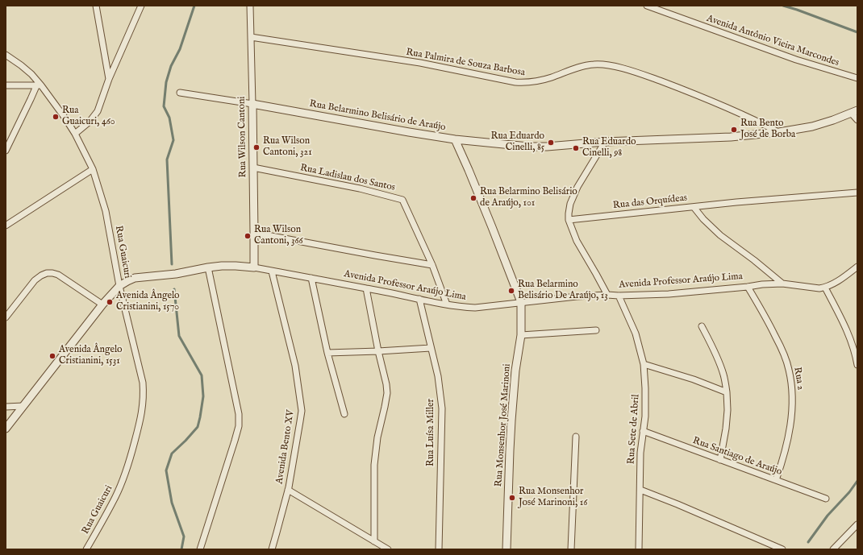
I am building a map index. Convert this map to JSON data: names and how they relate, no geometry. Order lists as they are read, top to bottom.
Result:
{
  "streets": {
    "street": [
      "Avenida Antônio Vieira Marcondes",
      "Rua Palmira de Souza Barbosa",
      "Rua Belarmino Belisário de Araújo",
      "Rua Wilson Cantoni",
      "Rua Ladislau dos Santos",
      "Rua das Orquídeas",
      "Rua Guaicuri",
      "Avenida Professor Araújo Lima",
      "Rua 2",
      "Rua Monsenhor José Marinoni",
      "Rua Sete de Abril",
      "Rua Luísa Miller",
      "Avenida Bento XV",
      "Rua Santiago de Araújo"
    ]
  },
  "crossings": [
    ["Rua Palmira de Souza Barbosa", "Rua Wilson Cantoni"],
    ["Rua Belarmino Belisário de Araújo", "Rua Wilson Cantoni"],
    ["Rua Belarmino Belisário de Araújo", "Avenida Professor Araújo Lima"],
    ["Rua Belarmino Belisário de Araújo", "Rua Monsenhor José Marinoni"],
    ["Rua Wilson Cantoni", "Rua Ladislau dos Santos"],
    ["Rua Wilson Cantoni", "Avenida Professor Araújo Lima"],
    ["Rua Ladislau dos Santos", "Avenida Professor Araújo Lima"],
    ["Rua das Orquídeas", "Avenida Professor Araújo Lima"],
    ["Rua Guaicuri", "Avenida Professor Araújo Lima"],
    ["Avenida Professor Araújo Lima", "Rua 2"],
    ["Avenida Professor Araújo Lima", "Rua Monsenhor José Marinoni"],
    ["Avenida Professor Araújo Lima", "Rua Sete de Abril"],
    ["Avenida Professor Araújo Lima", "Rua Luísa Miller"],
    ["Avenida Professor Araújo Lima", "Avenida Bento XV"],
    ["Rua 2", "Rua Santiago de Araújo"],
    ["Rua Sete de Abril", "Rua Santiago de Araújo"]
  ],
  "places": [
    "Rua Guaicuri, 460",
    "Rua Bento José de Borba",
    "Rua Eduardo Cinelli, 85",
    "Rua Wilson Cantoni, 321",
    "Rua Eduardo Cinelli, 98",
    "Rua Belarmino Belisário de Araújo, 101",
    "Rua Wilson Cantoni, 366",
    "Rua Belarmino Belisário De Araújo, 13",
    "Avenida Ângelo Cristianini, 1570",
    "Avenida Ângelo Cristianini, 1531",
    "Rua Monsenhor José Marinoni, 16"
  ]
}
